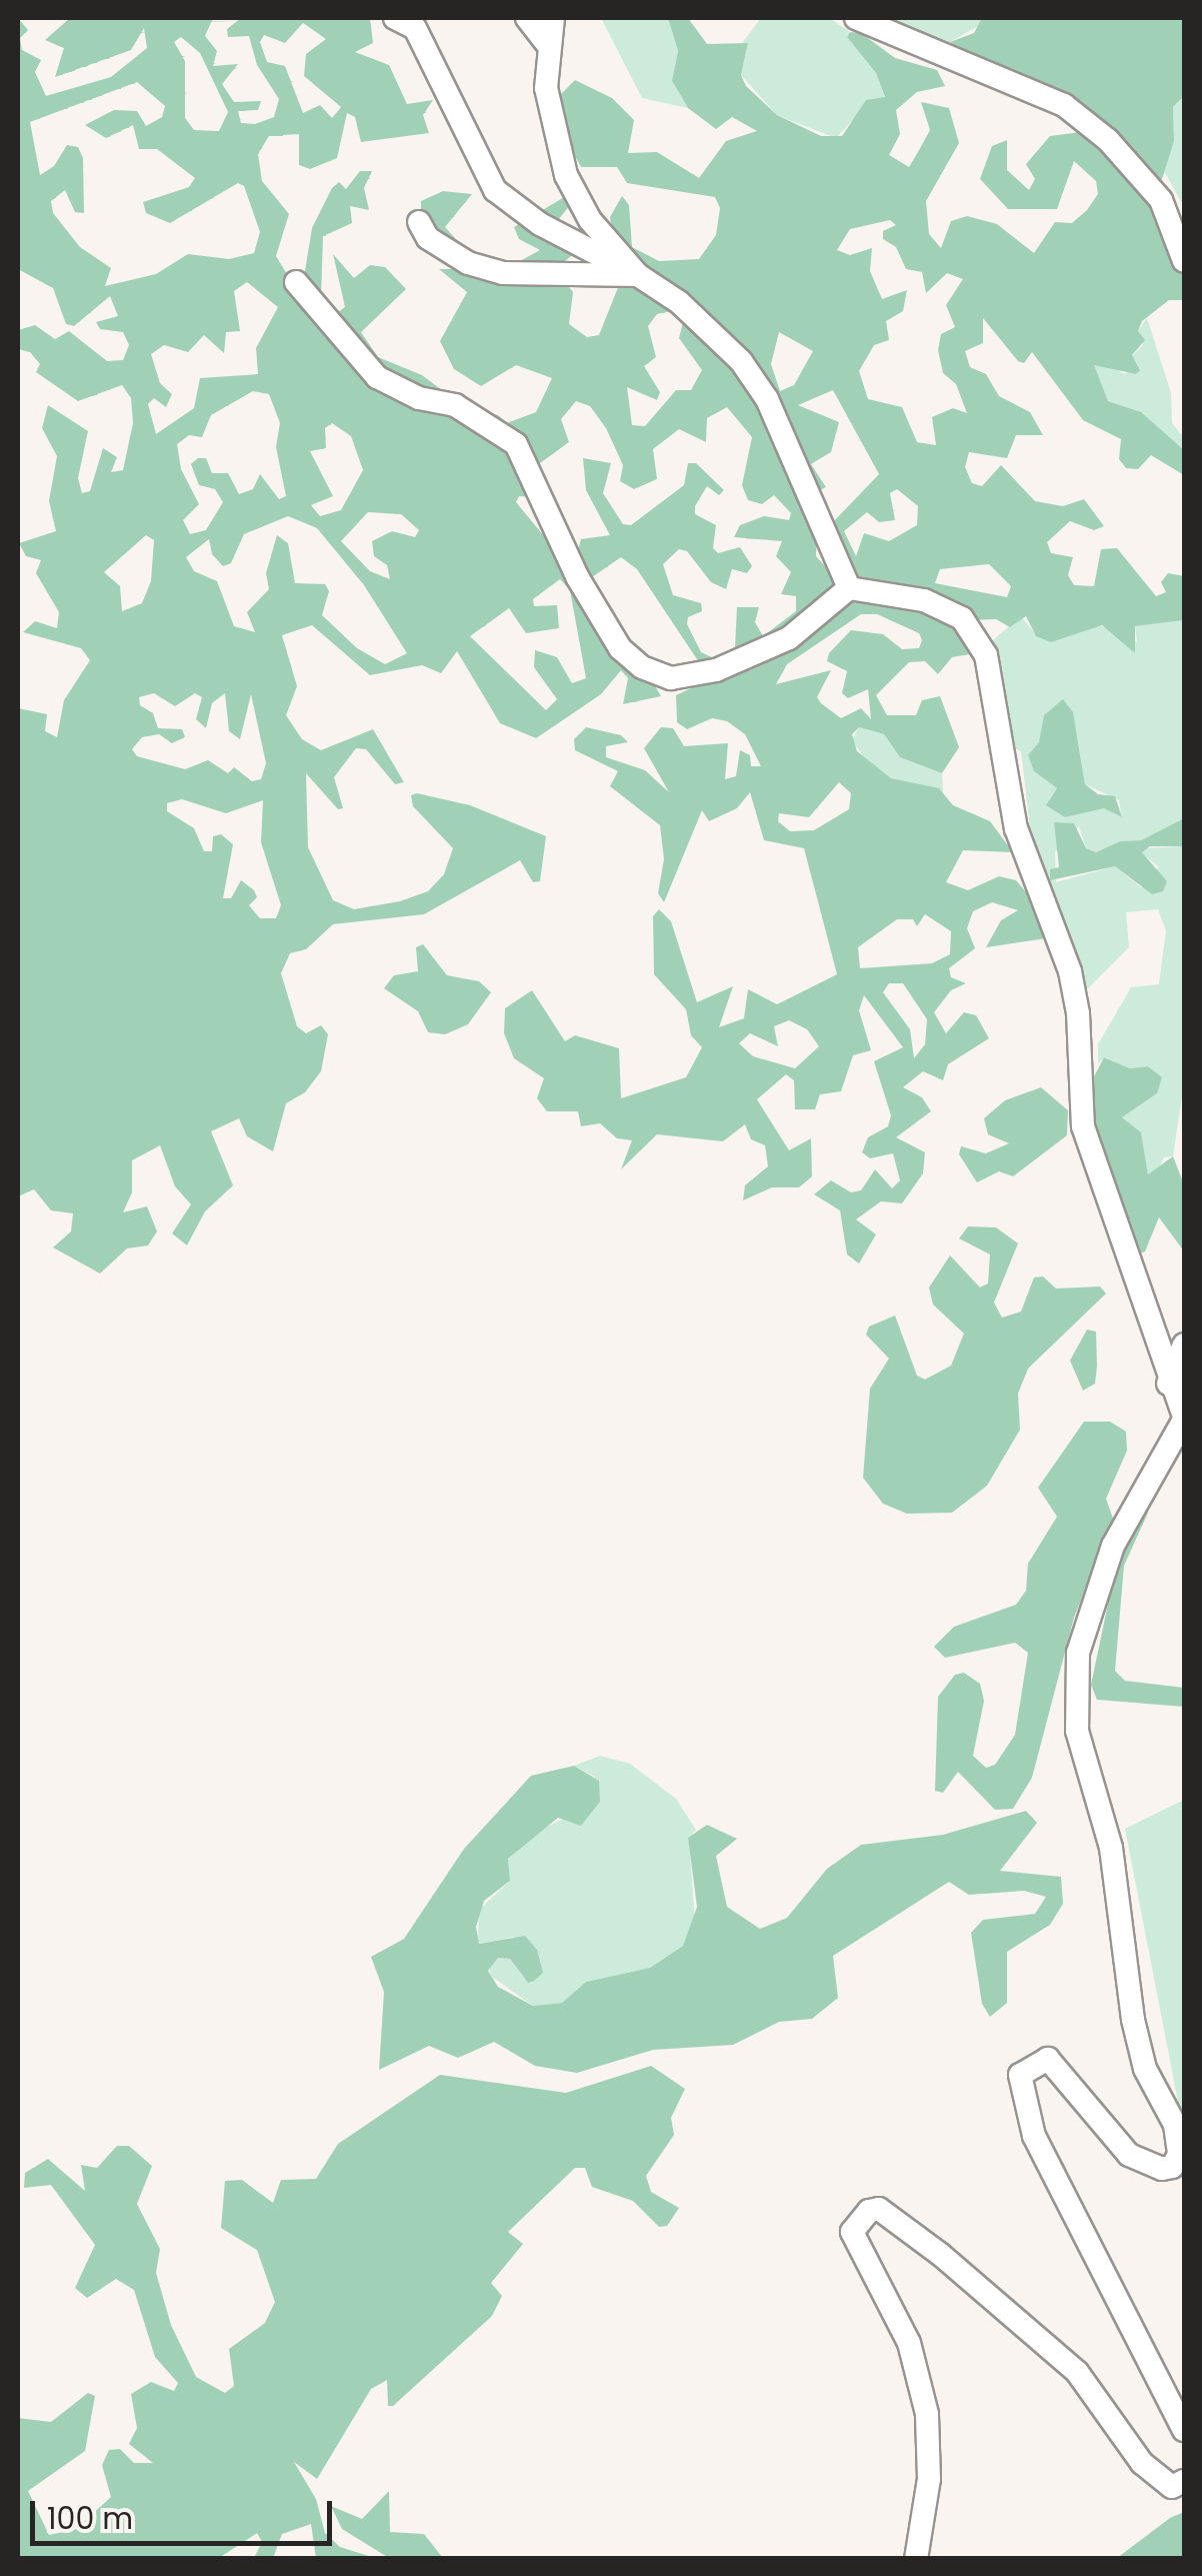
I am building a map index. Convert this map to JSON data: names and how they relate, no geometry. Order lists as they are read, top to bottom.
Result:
{
  "scale_bar": "100 m"
}
